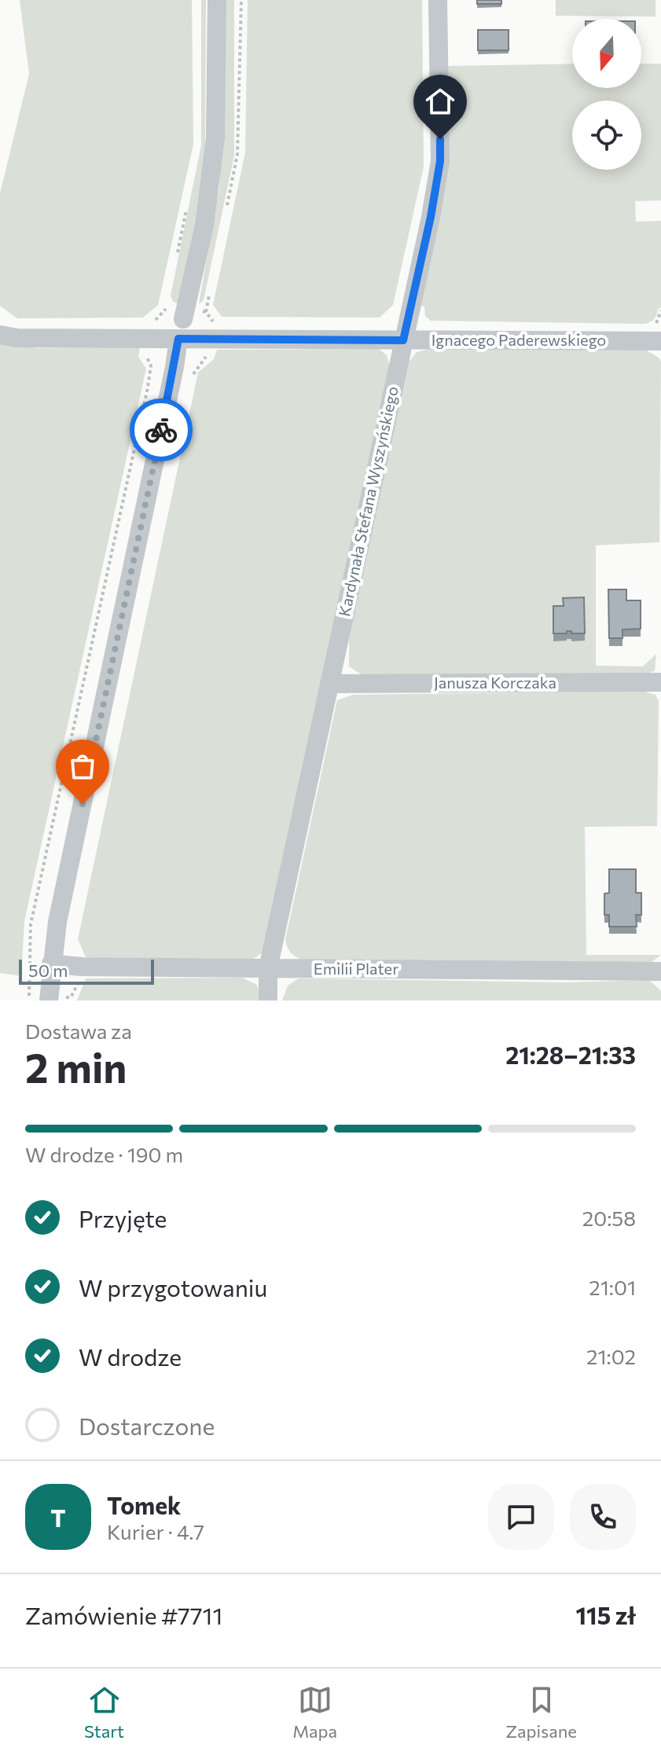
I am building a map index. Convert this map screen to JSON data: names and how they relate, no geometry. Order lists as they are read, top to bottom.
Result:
{
  "streets": {
    "street": [
      "Ignacego Paderewskiego",
      "Kardynała Stefana Wyszyńskiego",
      "Janusza Korczaka",
      "Emilii Plater"
    ]
  },
  "crossings": [
    ["Ignacego Paderewskiego", "Kardynała Stefana Wyszyńskiego"],
    ["Kardynała Stefana Wyszyńskiego", "Janusza Korczaka"],
    ["Kardynała Stefana Wyszyńskiego", "Emilii Plater"]
  ],
  "scale_bar": "50 m",
  "north": "bottom",
  "page": {
    "scale": "50 m",
    "heading": ["2 min", "Dostawa za", "21:28–21:33"],
    "panel": [
      "Tomek",
      "Kurier · 4.7",
      "Zamówienie #7711",
      "115 zł"
    ],
    "bar": "W drodze · 190 m",
    "list": [
      ["Przyjęte", "20:58"],
      ["W przygotowaniu", "21:01"],
      ["W drodze", "21:02"],
      "Dostarczone"
    ],
    "round": "T",
    "tabs": ["Start", "Mapa", "Zapisane"]
  }
}
